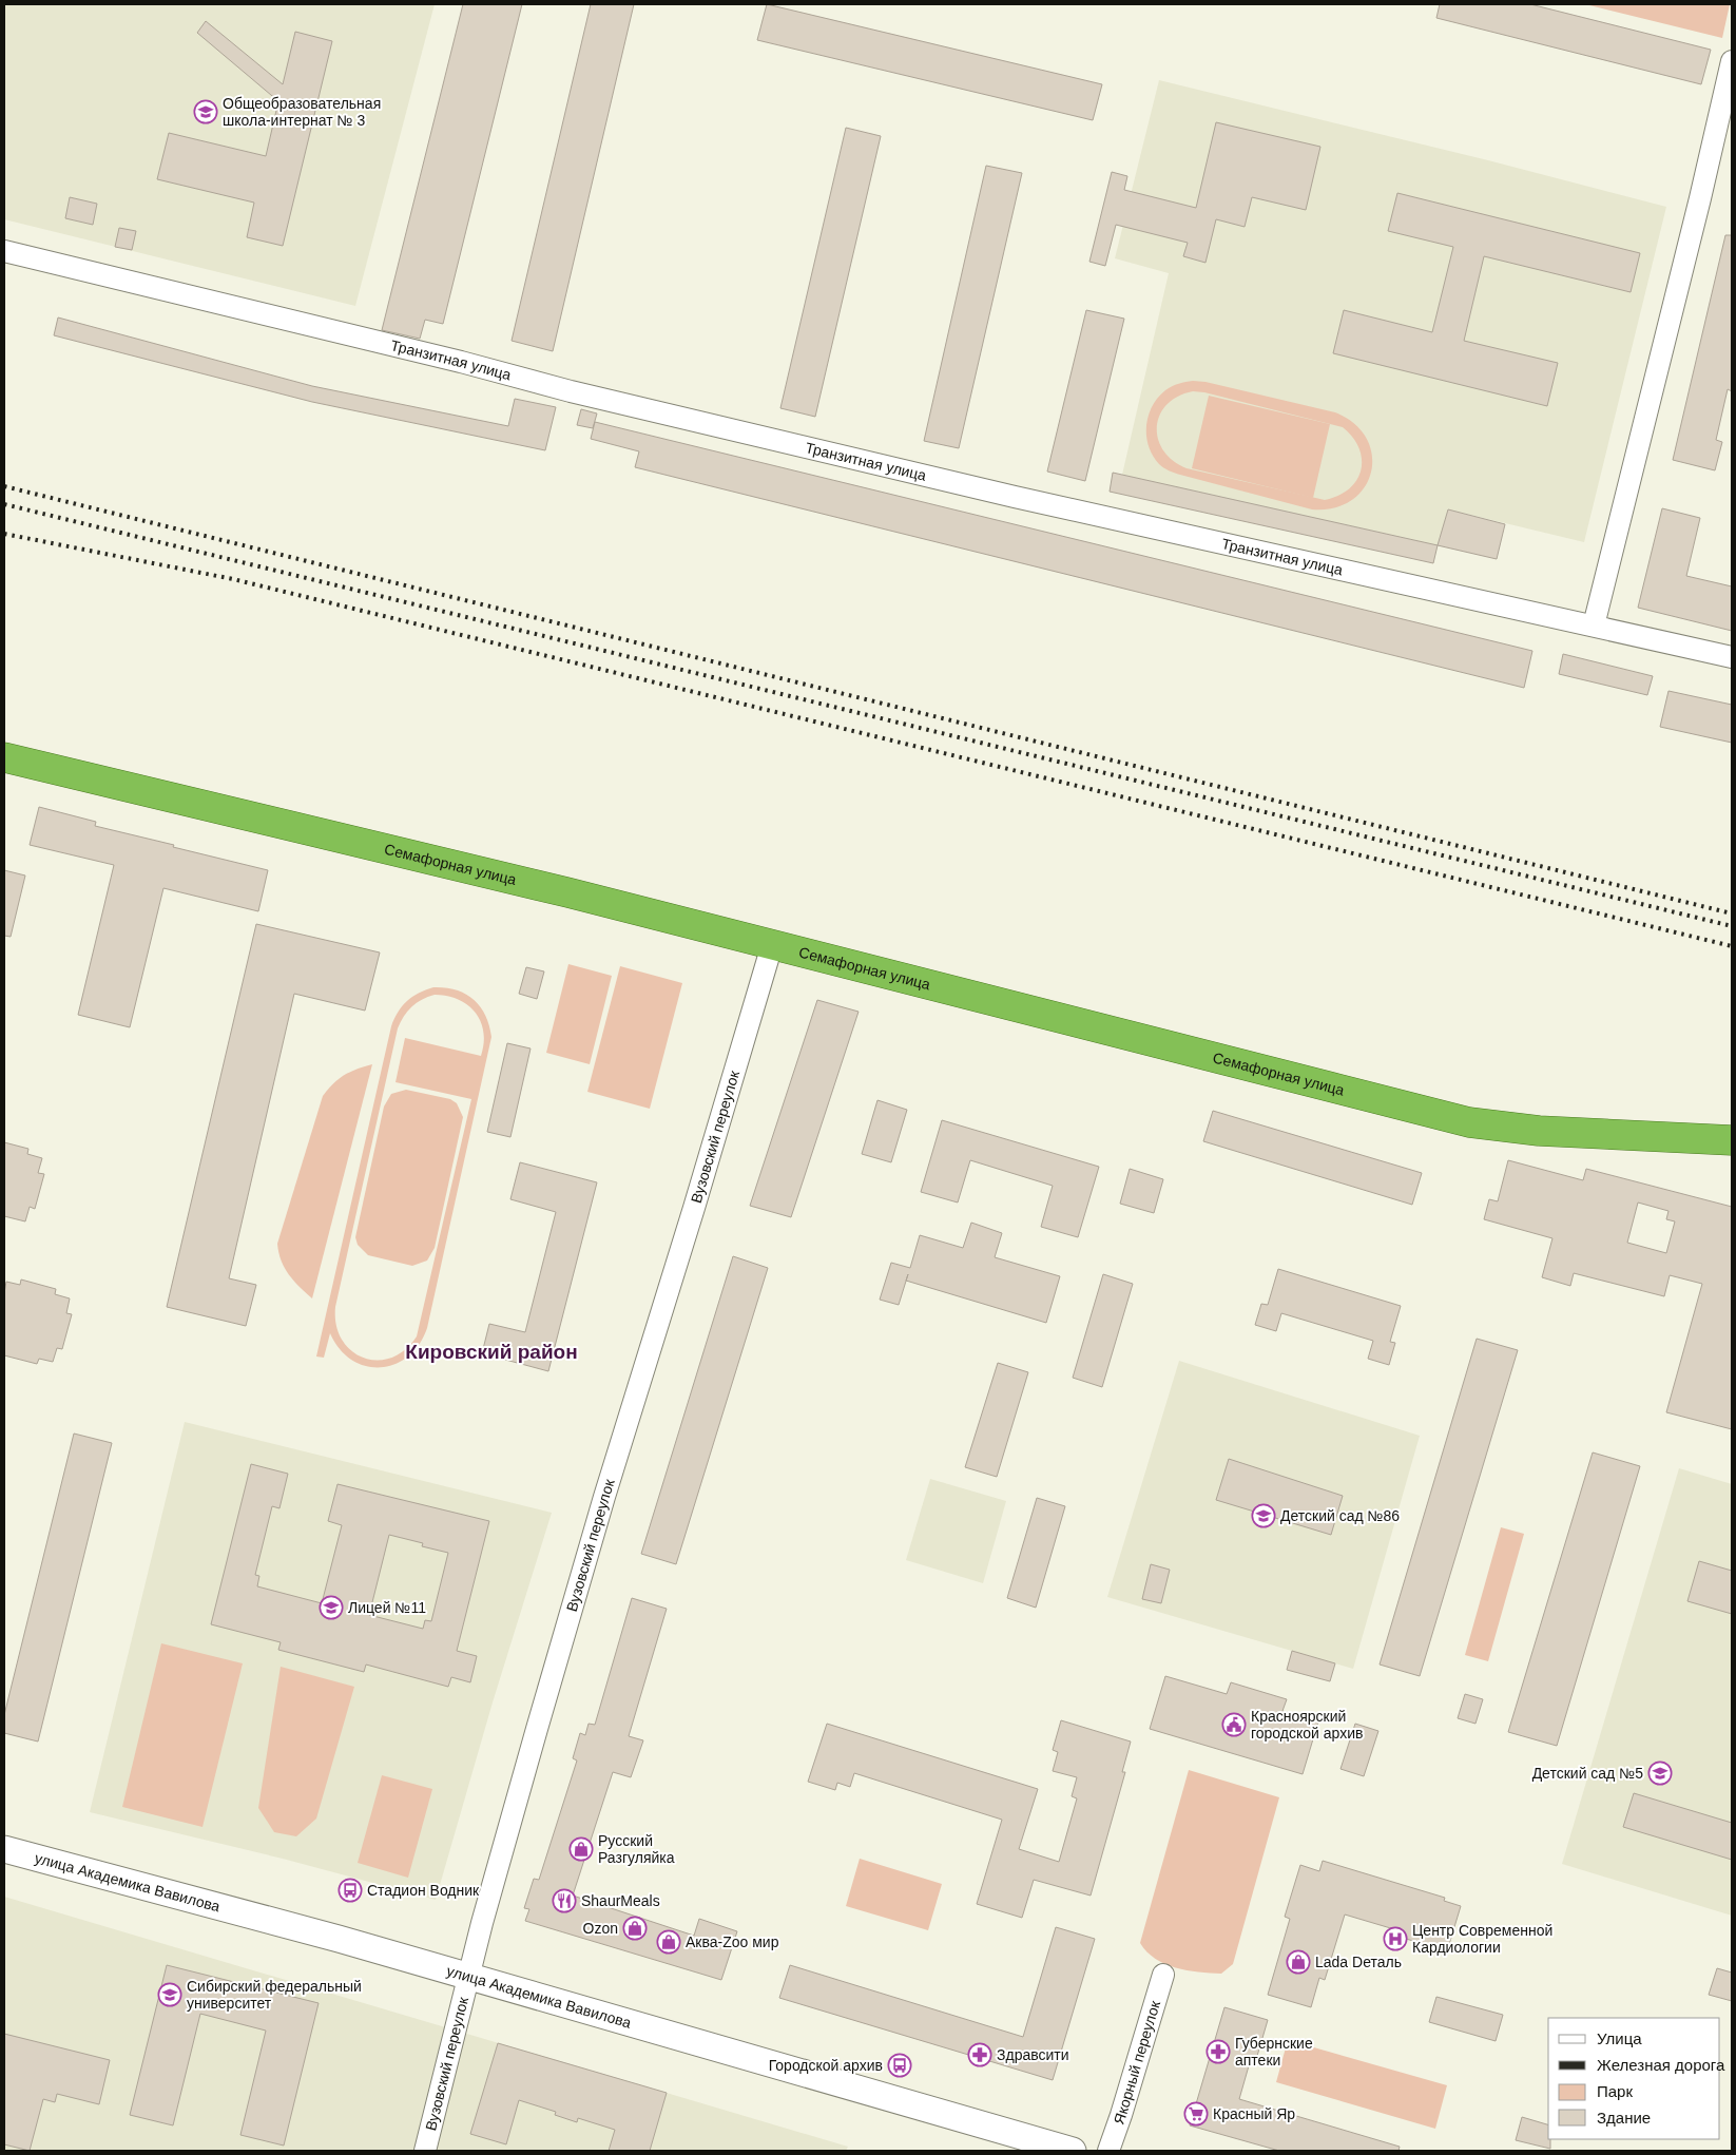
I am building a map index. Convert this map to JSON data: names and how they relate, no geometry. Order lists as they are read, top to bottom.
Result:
{
  "streets": {
    "highway": ["Семафорная улица"],
    "street": [
      "Транзитная улица",
      "Вузовский переулок",
      "улица Академика Вавилова",
      "Якорный переулок"
    ]
  },
  "crossings": [
    ["Семафорная улица", "Вузовский переулок"],
    ["Вузовский переулок", "улица Академика Вавилова"]
  ],
  "districts": ["Кировский район"],
  "places": {
    "school or university": [
      "Общеобразовательная школа-интернат № 3",
      "Детский сад №86",
      "Лицей №11",
      "Детский сад №5",
      "Сибирский федеральный университет"
    ],
    "public building": ["Красноярский городской архив"],
    "shop": [
      "Русский Разгуляйка",
      "Ozon",
      "Аква-Zoo мир",
      "Lada Dеталь"
    ],
    "bus stop": ["Стадион Водник", "Городской архив"],
    "restaurant": ["ShаurMeals"],
    "hospital": ["Центр Современной Кардиологии"],
    "pharmacy": ["Губернские аптеки", "Здравсити"],
    "supermarket": ["Красный Яр"]
  },
  "legend": [
    "Улица",
    "Железная дорога",
    "Парк",
    "Здание"
  ]
}
